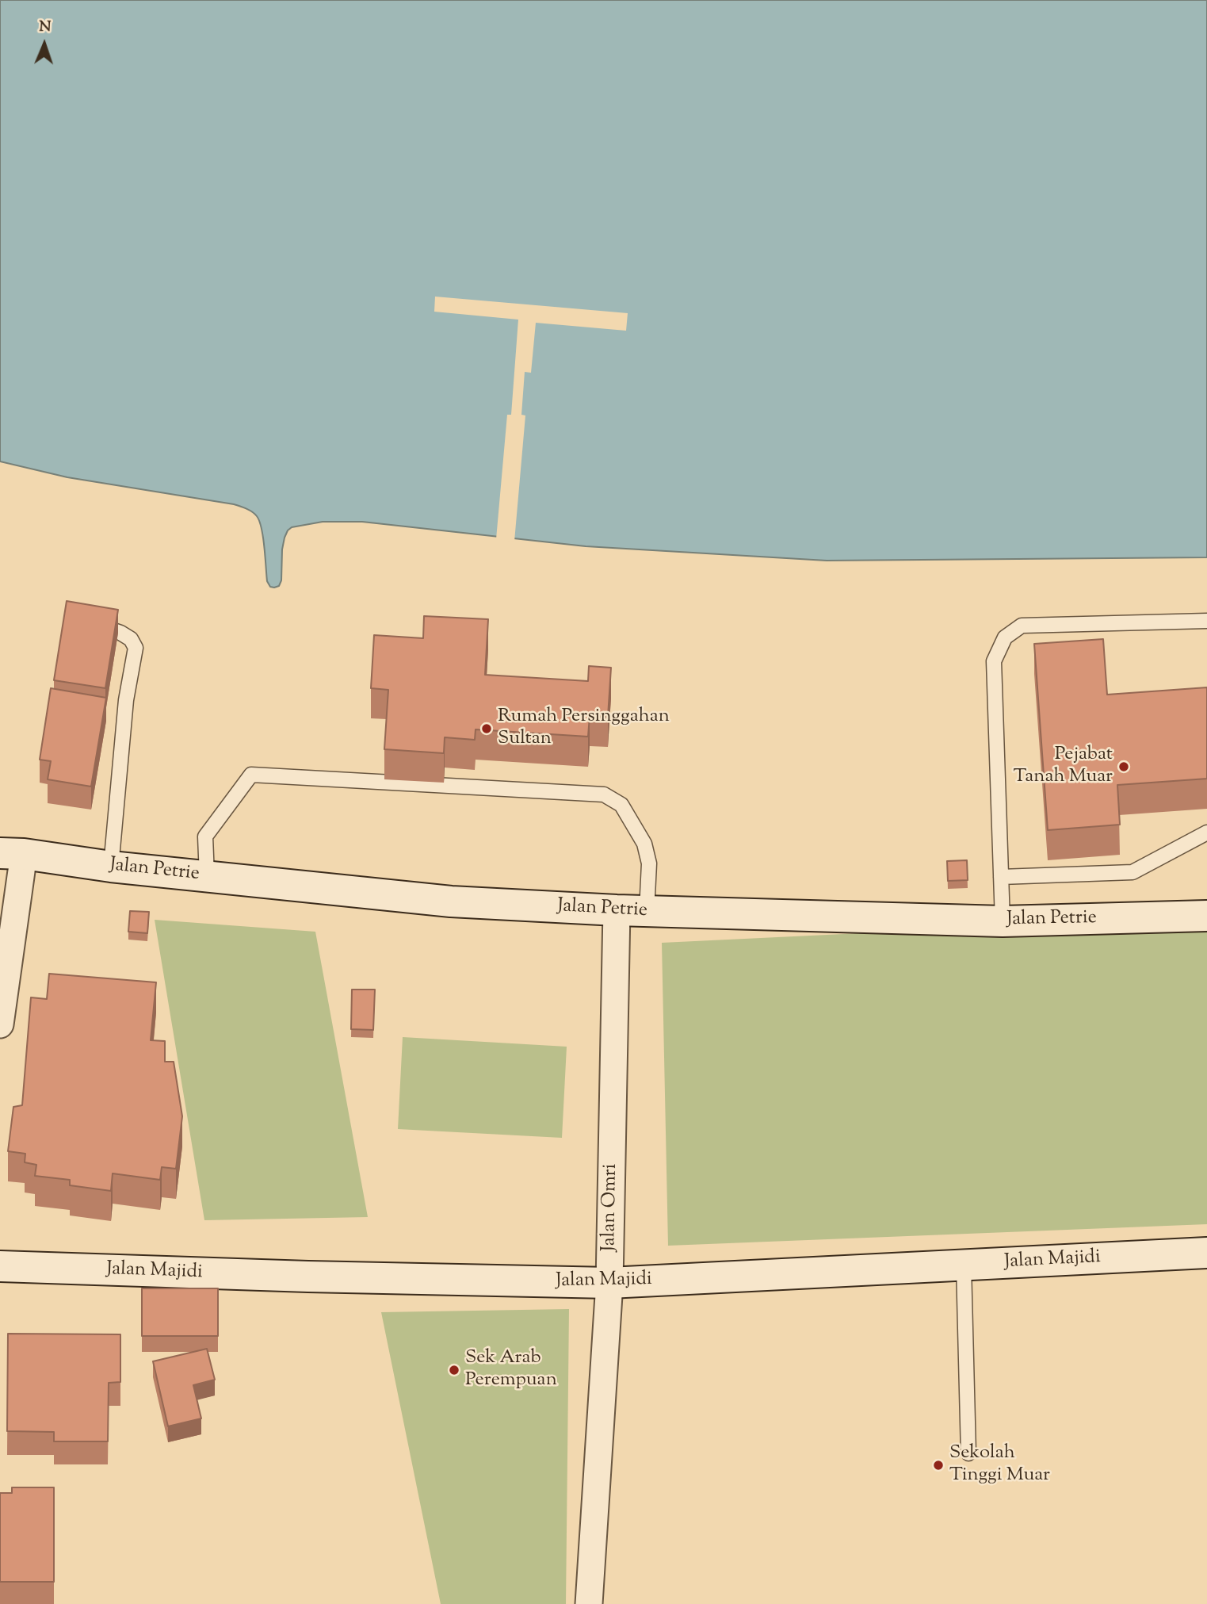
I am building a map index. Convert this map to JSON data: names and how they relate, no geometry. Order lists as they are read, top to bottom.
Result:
{
  "streets": {
    "street": ["Jalan Petrie", "Jalan Omri", "Jalan Majidi"]
  },
  "crossings": [
    ["Jalan Petrie", "Jalan Omri"],
    ["Jalan Omri", "Jalan Majidi"]
  ],
  "places": [
    "Rumah Persinggahan Sultan",
    "Pejabat Tanah Muar",
    "Sek Arab Perempuan",
    "Sekolah Tinggi Muar"
  ],
  "north": "top"
}
